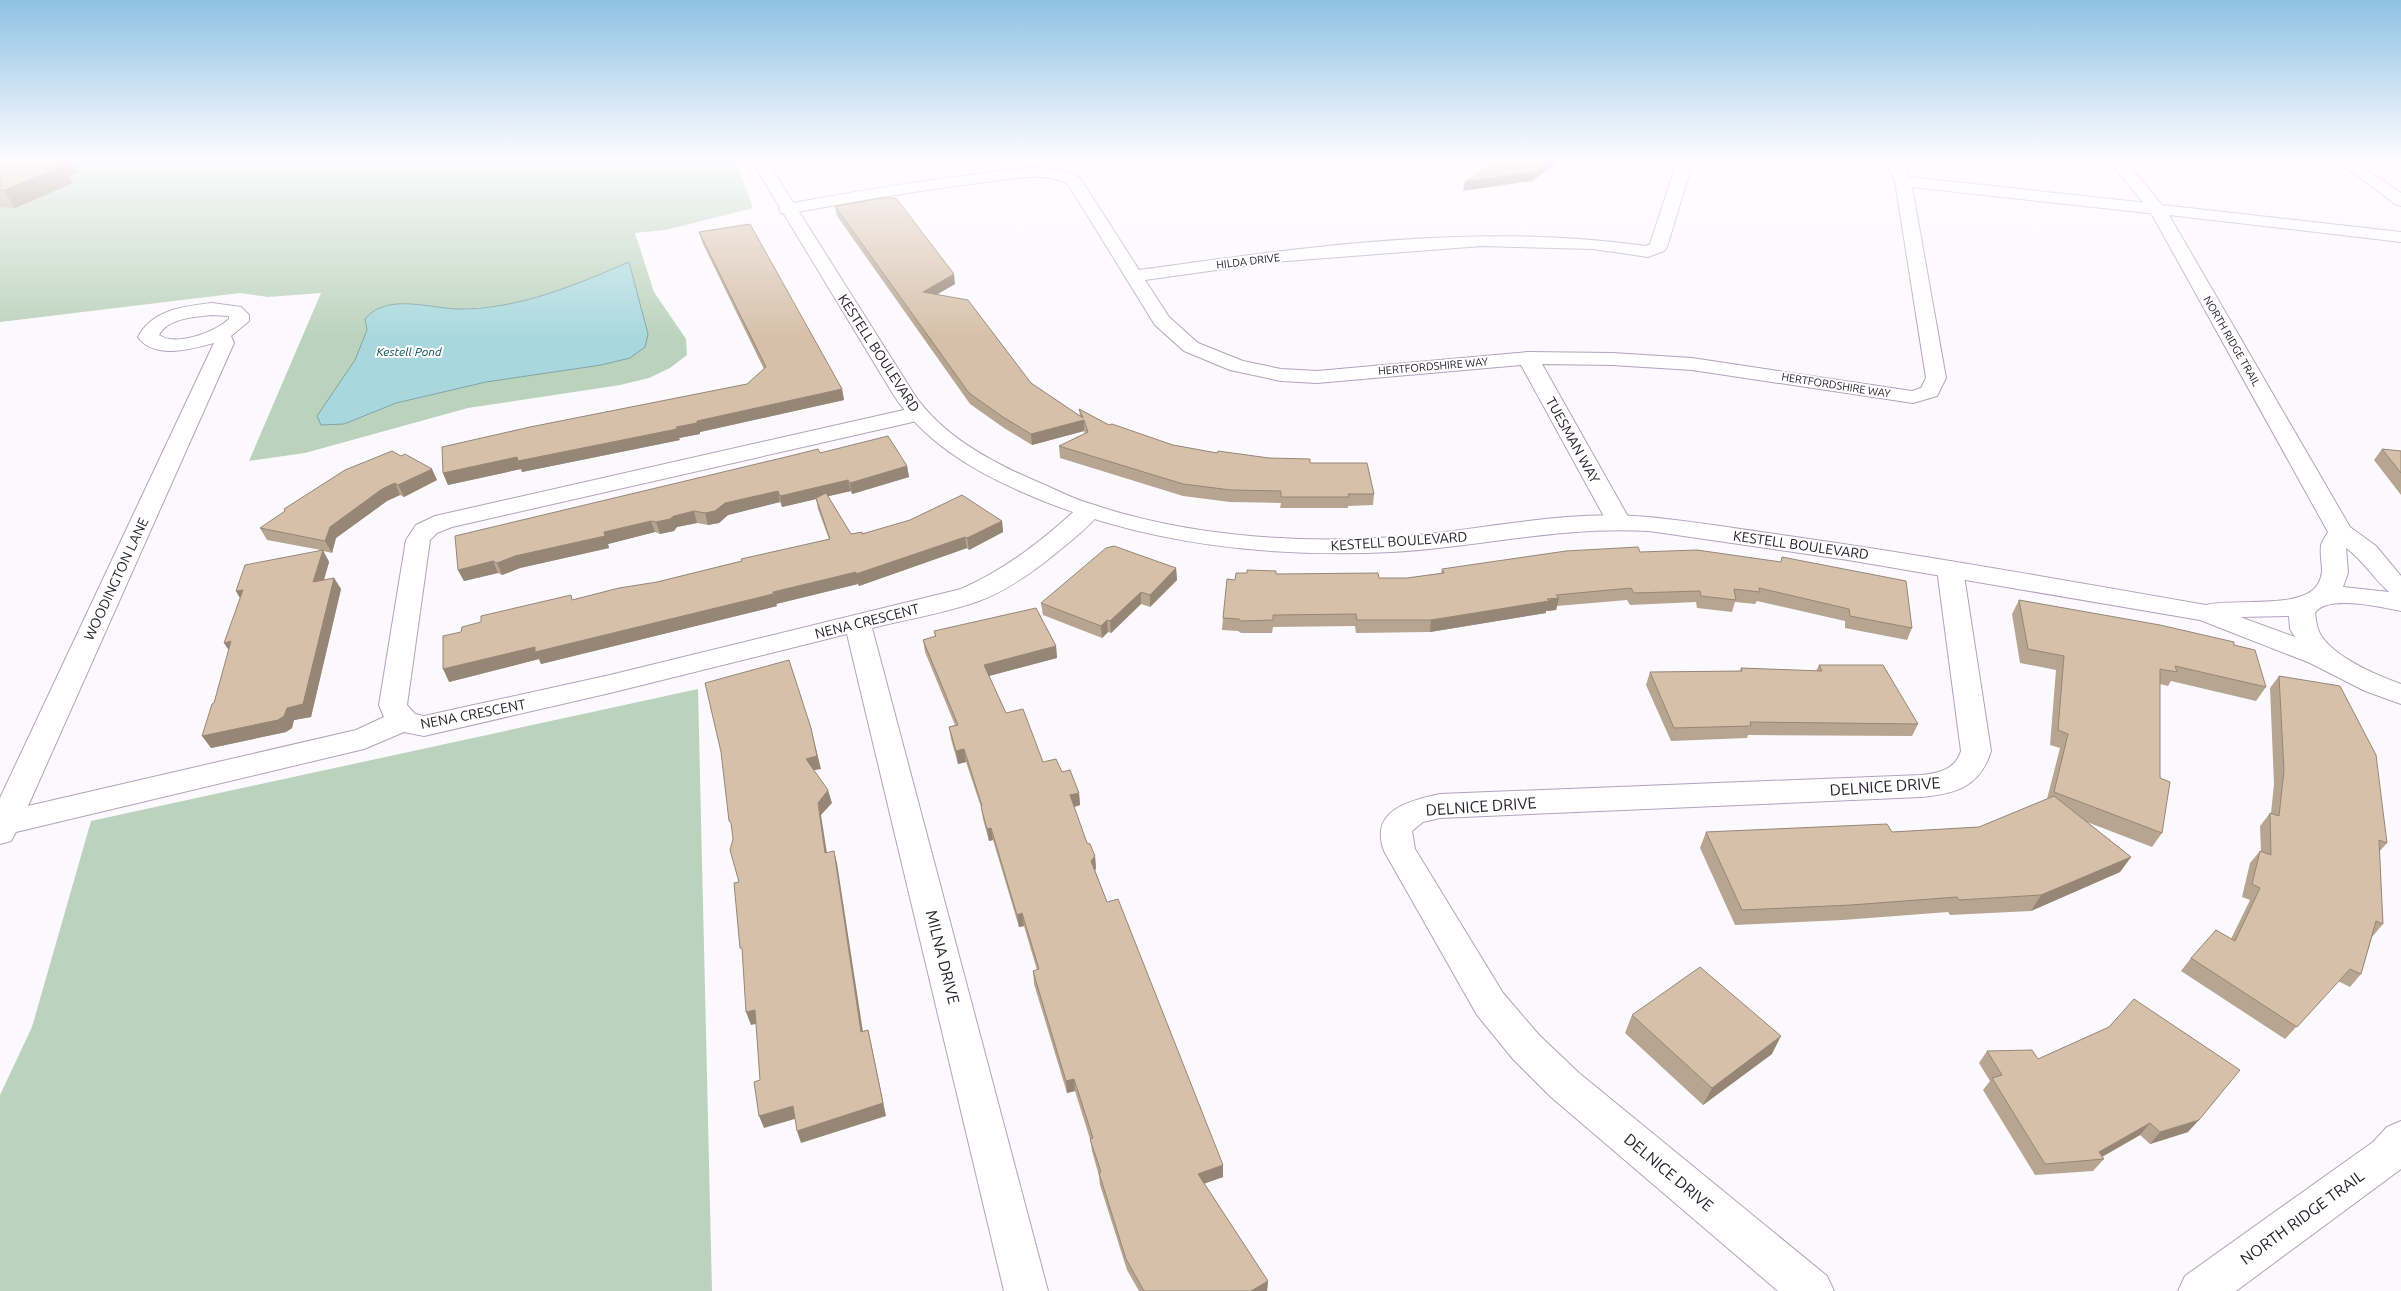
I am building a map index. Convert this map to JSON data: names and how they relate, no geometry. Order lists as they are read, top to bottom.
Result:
{
  "streets": {
    "street": [
      "HILDA DRIVE",
      "NORTH RIDGE TRAIL",
      "KESTELL BOULEVARD",
      "HERTFORDSHIRE WAY",
      "TUESMAN WAY",
      "WOODINGTON LANE",
      "NENA CRESCENT",
      "DELNICE DRIVE",
      "MILNA DRIVE"
    ]
  },
  "crossings": [
    ["HILDA DRIVE", "HERTFORDSHIRE WAY"],
    ["KESTELL BOULEVARD", "TUESMAN WAY"],
    ["KESTELL BOULEVARD", "NENA CRESCENT"],
    ["KESTELL BOULEVARD", "DELNICE DRIVE"],
    ["HERTFORDSHIRE WAY", "TUESMAN WAY"],
    ["WOODINGTON LANE", "NENA CRESCENT"],
    ["NENA CRESCENT", "MILNA DRIVE"]
  ],
  "water": ["Kestell Pond"]
}
